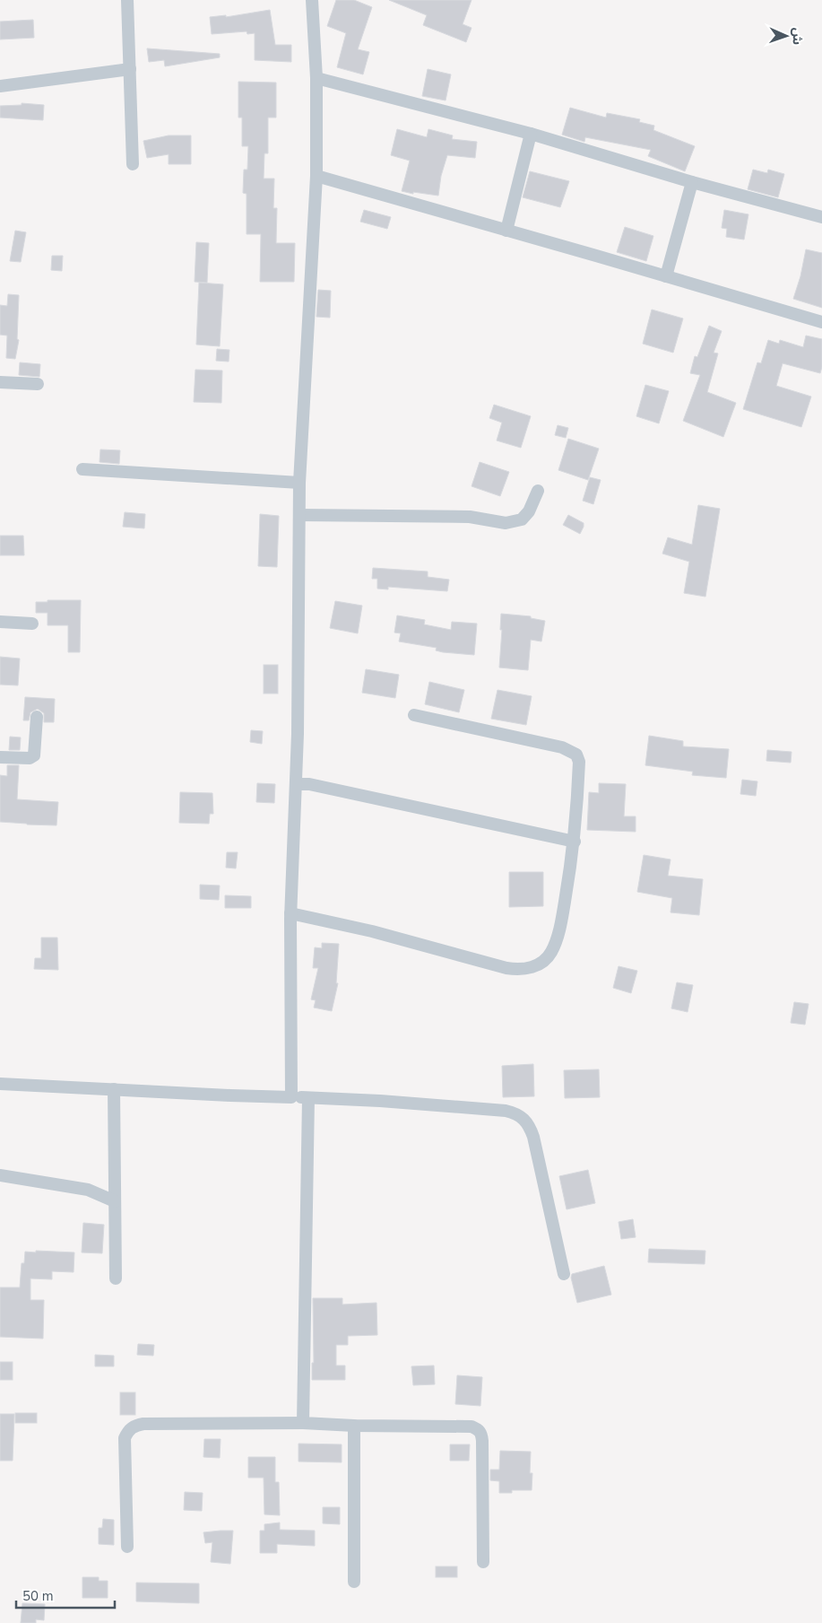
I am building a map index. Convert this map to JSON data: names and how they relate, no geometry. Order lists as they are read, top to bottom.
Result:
{
  "scale_bar": "50 m",
  "north": "right"
}
